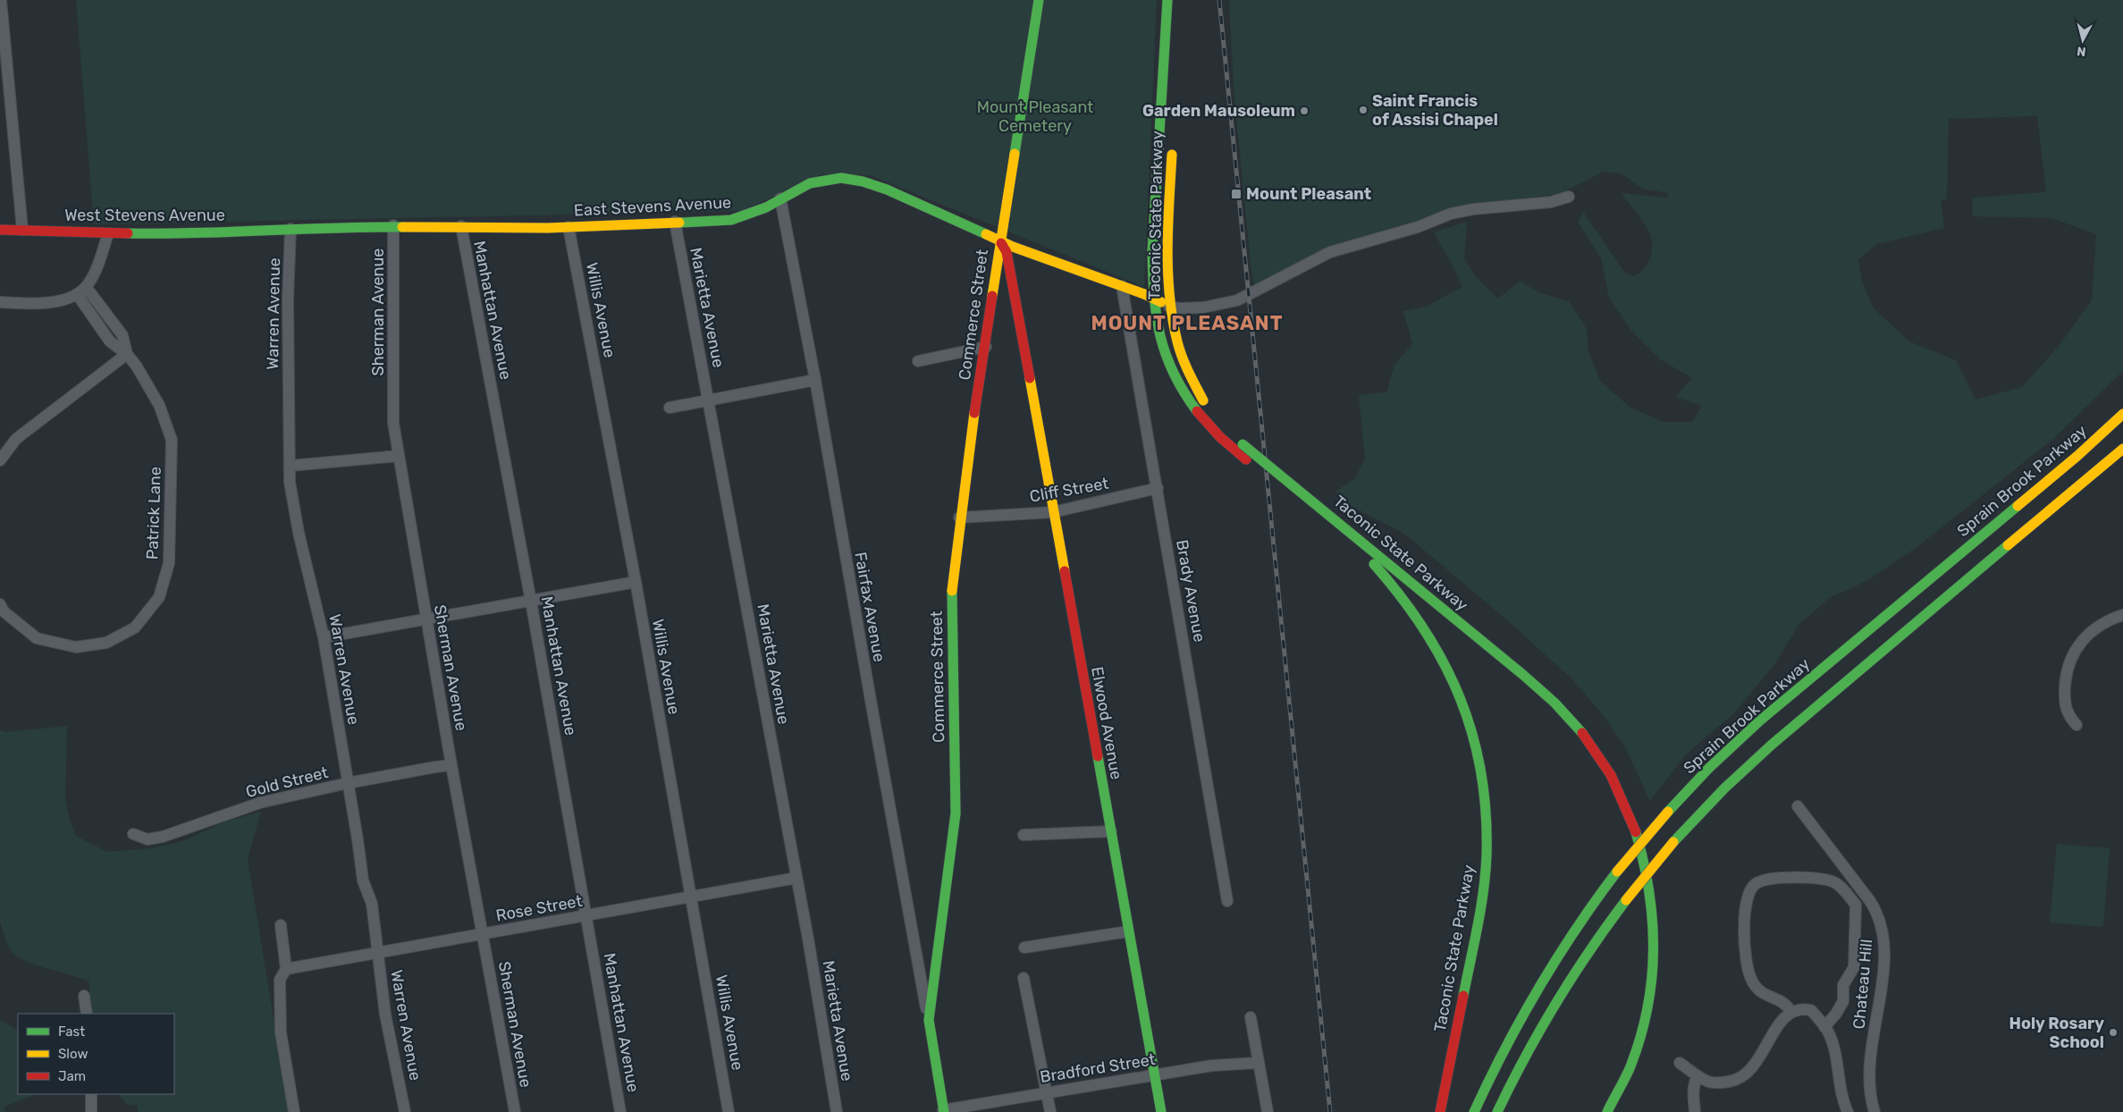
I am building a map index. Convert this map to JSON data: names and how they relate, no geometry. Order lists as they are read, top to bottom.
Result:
{
  "streets": {
    "main road": [
      "East Stevens Avenue",
      "West Stevens Avenue",
      "Taconic State Parkway",
      "Commerce Street",
      "Sprain Brook Parkway",
      "Elwood Avenue"
    ],
    "street": [
      "Marietta Avenue",
      "Manhattan Avenue",
      "Willis Avenue",
      "Sherman Avenue",
      "Warren Avenue",
      "Cliff Street",
      "Patrick Lane",
      "Brady Avenue",
      "Fairfax Avenue",
      "Gold Street",
      "Rose Street",
      "Chateau Hill",
      "Bradford Street"
    ]
  },
  "crossings": [
    ["East Stevens Avenue", "West Stevens Avenue"],
    ["East Stevens Avenue", "Taconic State Parkway"],
    ["East Stevens Avenue", "Marietta Avenue"],
    ["East Stevens Avenue", "Manhattan Avenue"],
    ["East Stevens Avenue", "Willis Avenue"],
    ["East Stevens Avenue", "Sherman Avenue"],
    ["East Stevens Avenue", "Warren Avenue"],
    ["East Stevens Avenue", "Commerce Street"],
    ["East Stevens Avenue", "Brady Avenue"],
    ["East Stevens Avenue", "Fairfax Avenue"],
    ["West Stevens Avenue", "Warren Avenue"],
    ["Marietta Avenue", "Rose Street"],
    ["Manhattan Avenue", "Rose Street"],
    ["Willis Avenue", "Rose Street"],
    ["Sherman Avenue", "Gold Street"],
    ["Sherman Avenue", "Rose Street"],
    ["Warren Avenue", "Gold Street"],
    ["Warren Avenue", "Rose Street"],
    ["Commerce Street", "Cliff Street"],
    ["Commerce Street", "Fairfax Avenue"],
    ["Commerce Street", "Elwood Avenue"],
    ["Commerce Street", "Bradford Street"],
    ["Cliff Street", "Brady Avenue"],
    ["Cliff Street", "Elwood Avenue"],
    ["Elwood Avenue", "Bradford Street"]
  ],
  "districts": ["MOUNT PLEASANT"],
  "parks": ["Mount Pleasant Cemetery"],
  "places": {
    "other": ["Saint Francis of Assisi Chapel", "Garden Mausoleum", "Holy Rosary School"],
    "transit": ["Mount Pleasant"]
  },
  "legend": ["Fast", "Slow", "Jam"],
  "north": "bottom"
}
